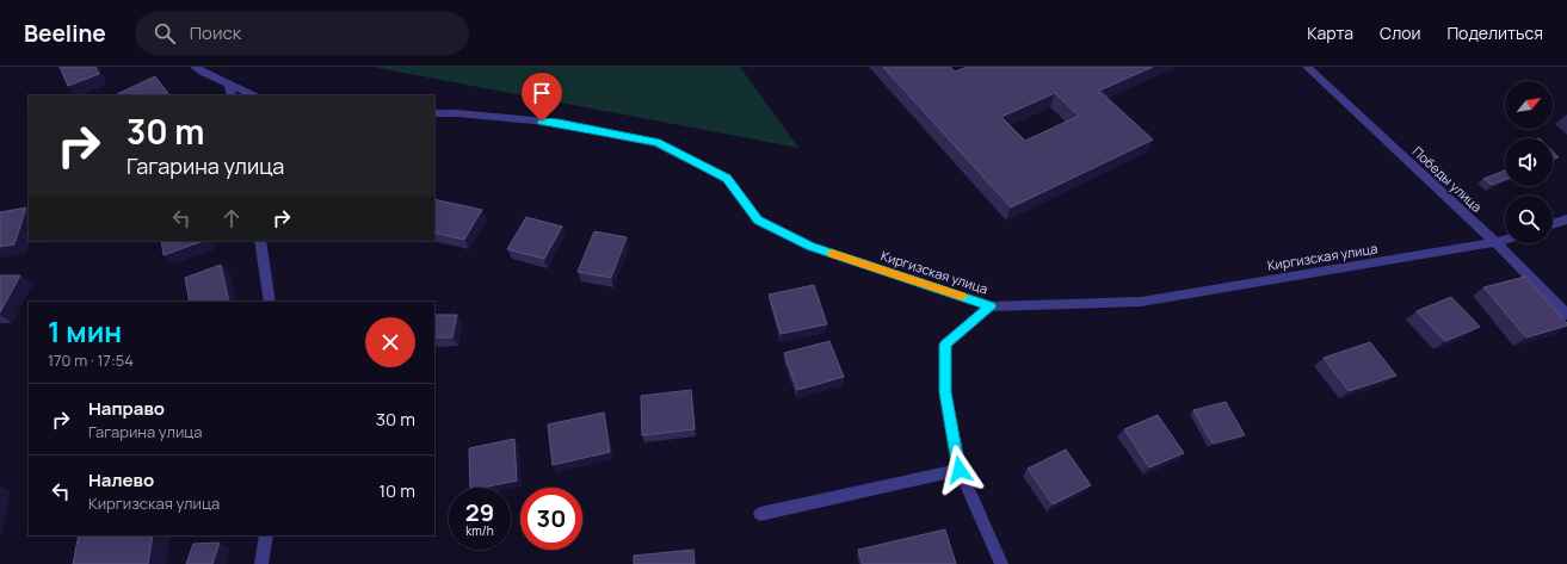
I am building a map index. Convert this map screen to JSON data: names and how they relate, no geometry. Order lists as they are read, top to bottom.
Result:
{
  "streets": {
    "street": ["Победы улица", "Киргизская улица"]
  },
  "crossings": [
    ["Победы улица", "Киргизская улица"]
  ],
  "north": "top right",
  "page": {
    "header": "Beeline",
    "search": "Поиск",
    "nav": ["Карта", "Слои", "Поделиться"],
    "turn": ["30 m", "Гагарина улица"],
    "heading": ["1 мин", "170 m · 17:54"],
    "list": [
      {
        "name": "Направо",
        "note": "Гагарина улица",
        "value": "30 m"
      },
      {
        "name": "Налево",
        "note": "Киргизская улица",
        "value": "10 m"
      }
    ],
    "speed": "29 km/h",
    "limit": "30"
  }
}
